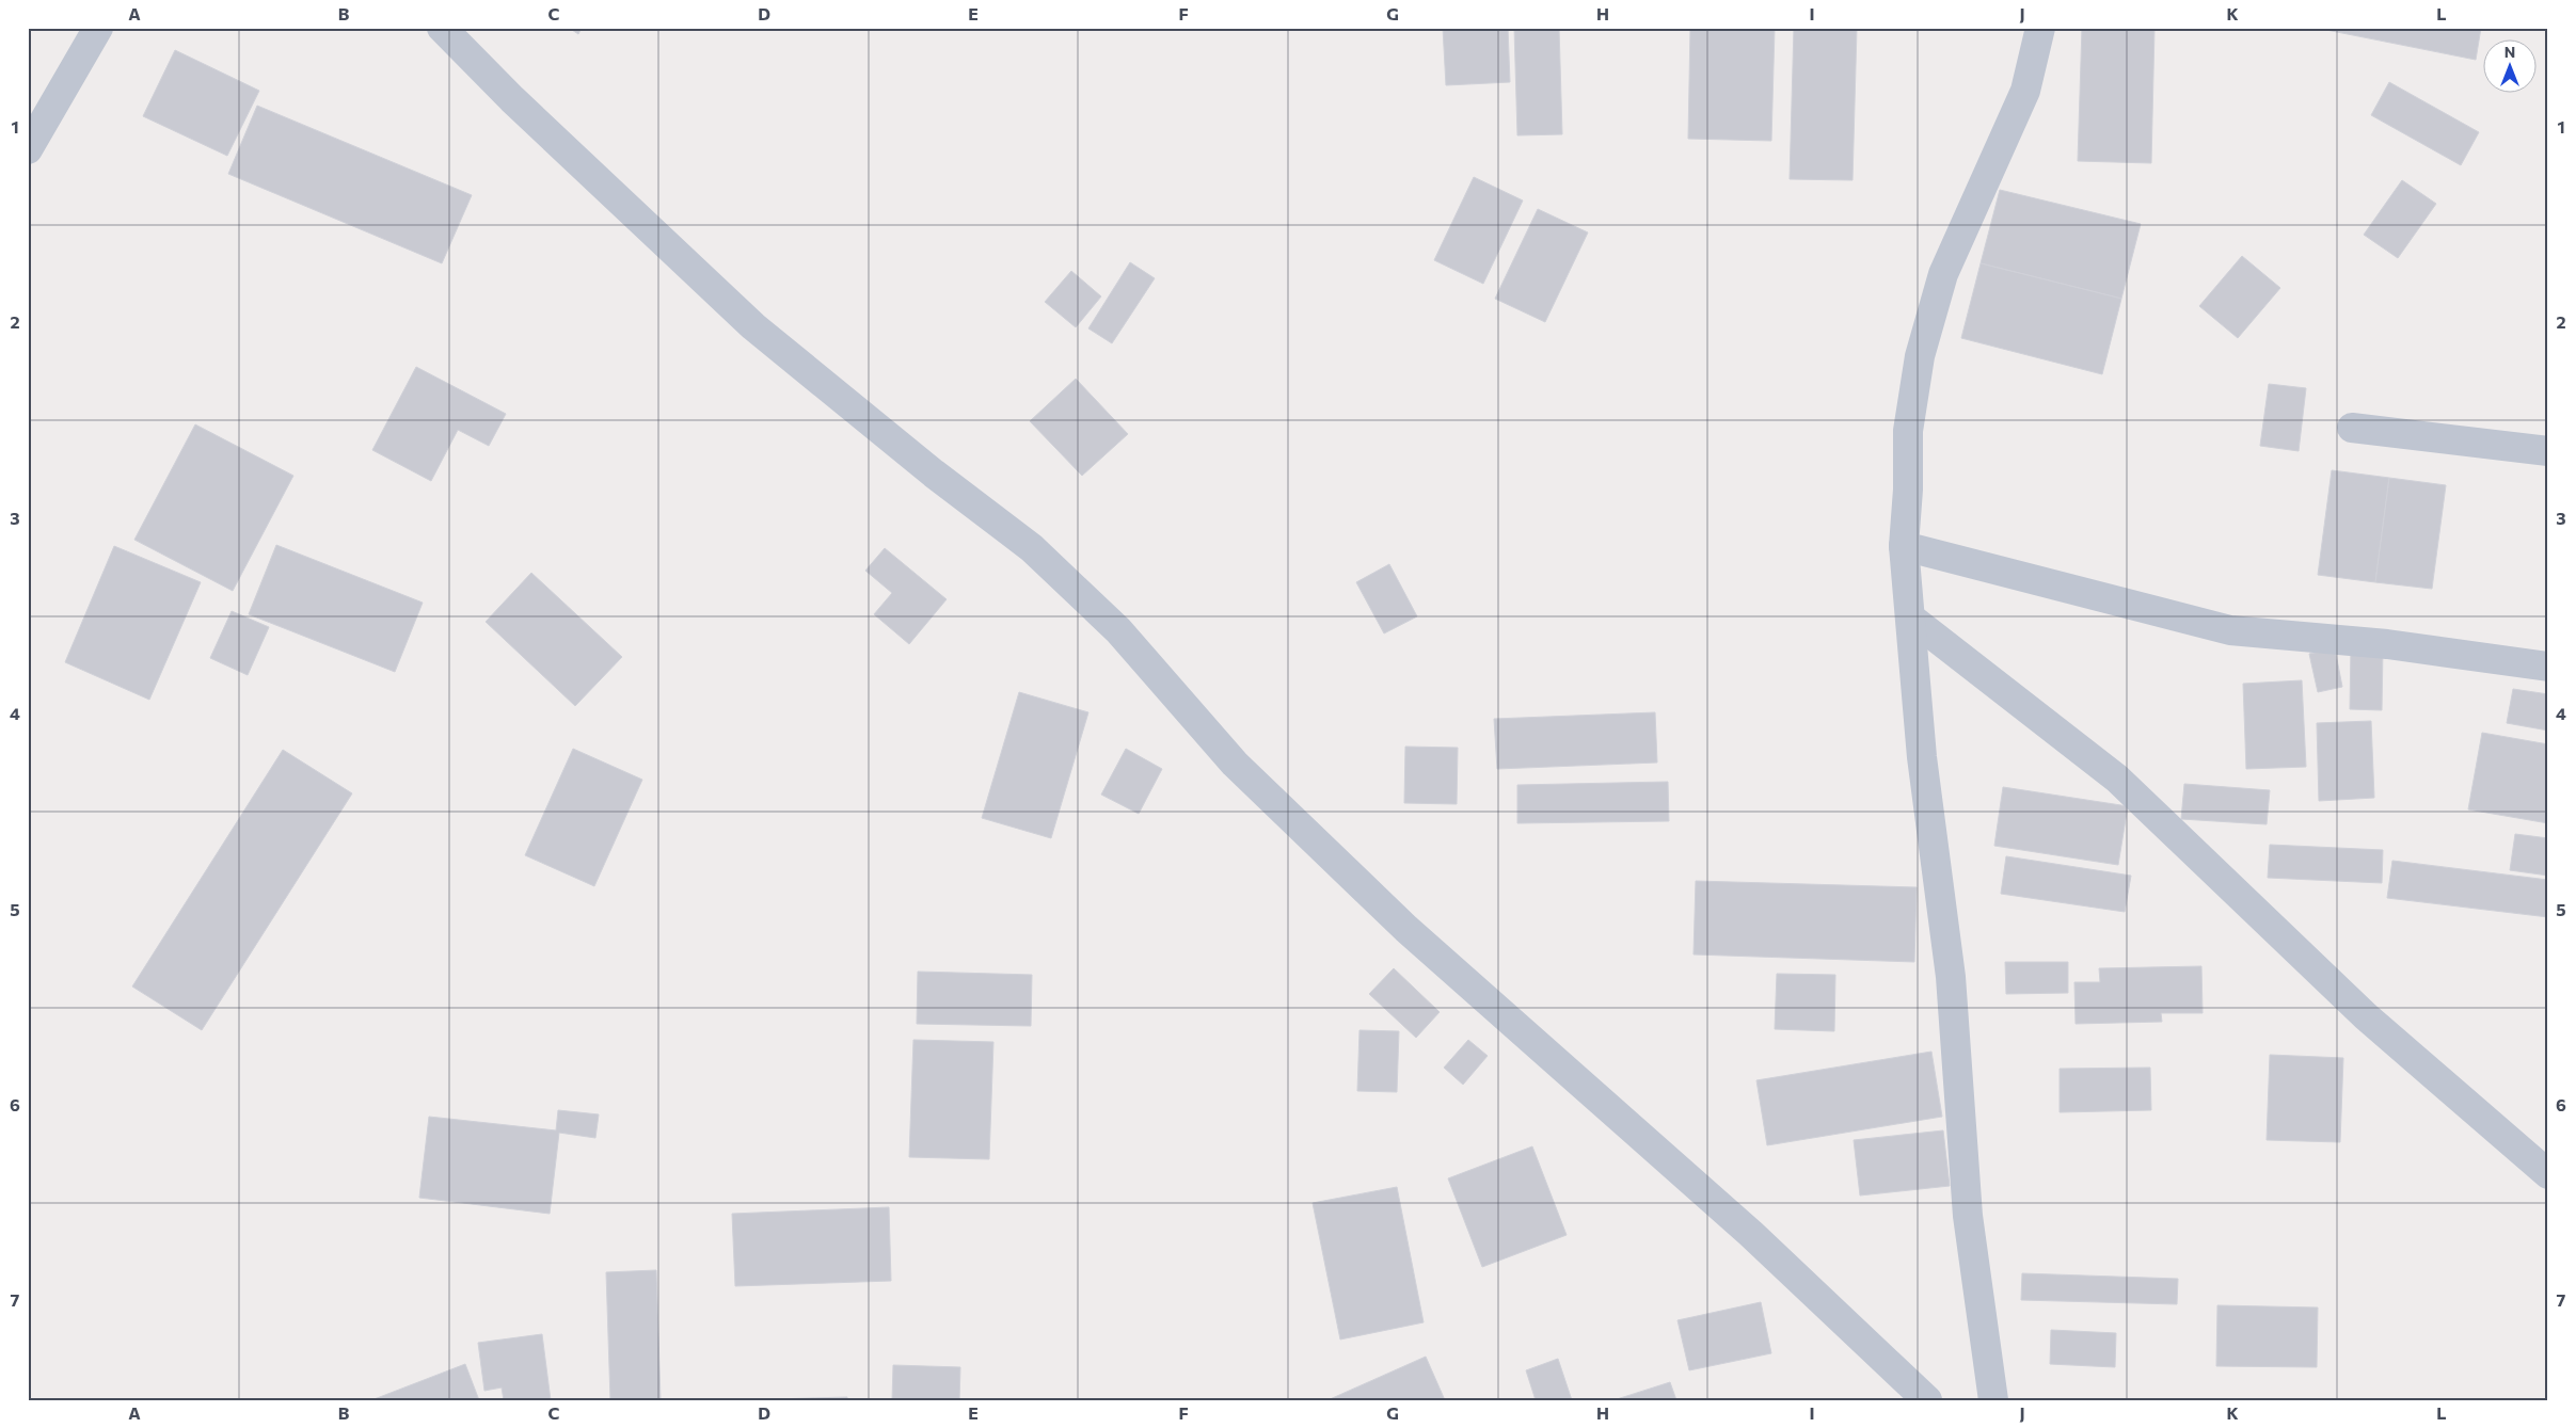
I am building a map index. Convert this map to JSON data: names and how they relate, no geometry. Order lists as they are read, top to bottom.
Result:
{
  "north": "top",
  "grid": {
    "columns": [
      "A",
      "B",
      "C",
      "D",
      "E",
      "F",
      "G",
      "H",
      "I",
      "J",
      "K",
      "L"
    ],
    "rows": [
      "1",
      "2",
      "3",
      "4",
      "5",
      "6",
      "7"
    ]
  }
}
